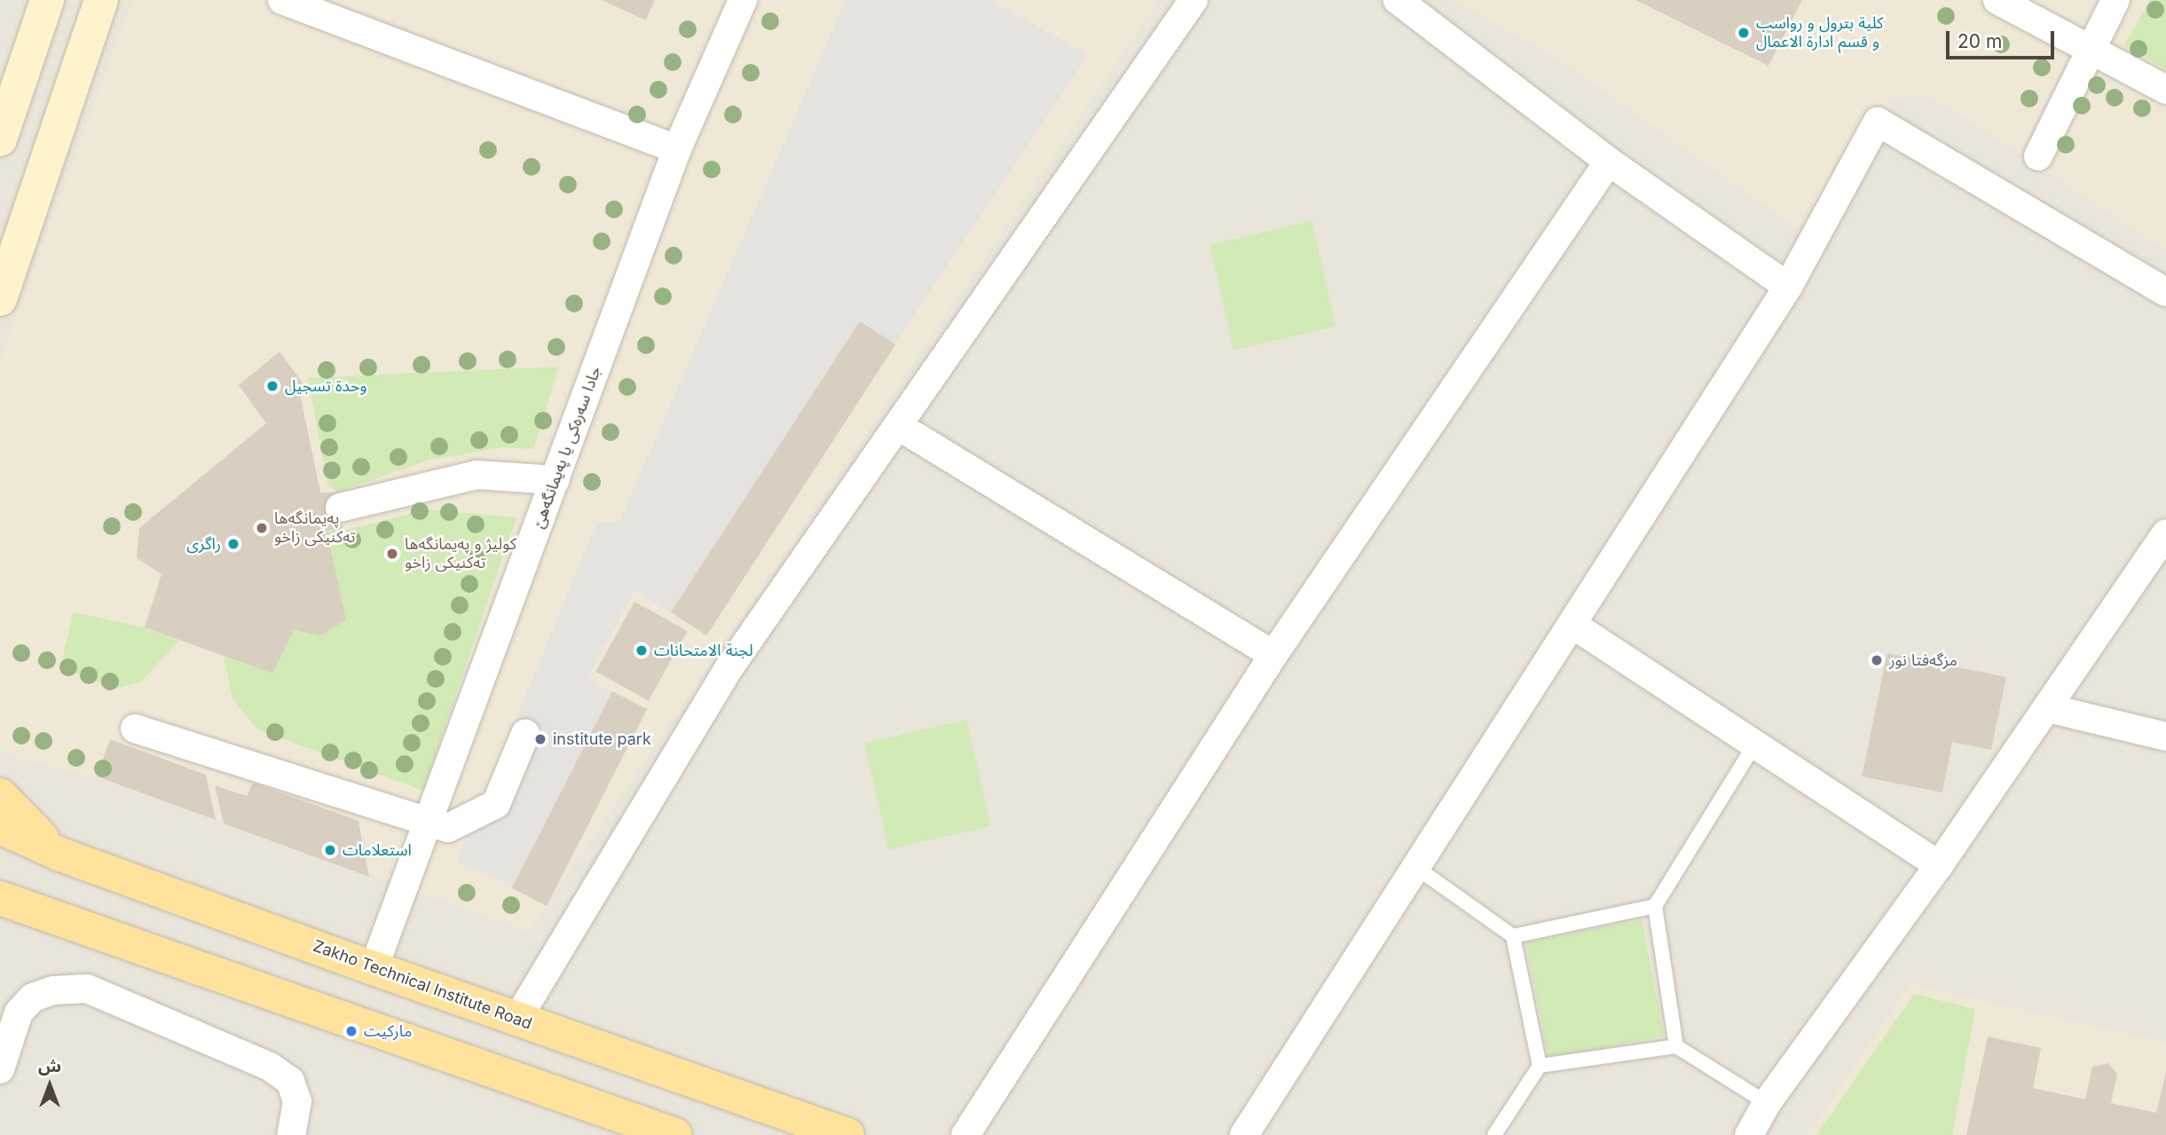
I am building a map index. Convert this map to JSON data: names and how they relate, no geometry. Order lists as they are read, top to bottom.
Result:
{
  "streets": {
    "main road": ["Zakho Technical Institute Road"],
    "street": ["جادا سه‌ره‌كى يا په‌يمانگه‌هێ"]
  },
  "crossings": [
    ["جادا سه‌ره‌كى يا په‌يمانگه‌هێ", "Zakho Technical Institute Road"]
  ],
  "places": [
    "كلية بترول و رواسب و قسم ادارة الاعمال",
    "وحدة تسجيل",
    "پەیمانگەها تەکنیکی زاخو",
    "راگری",
    "كوليژ و په‌يمانگه‌ها ته‌كنيكى زاخو",
    "لجنة الامتحانات",
    "مزگەفتا نور",
    "institute park",
    "استعلامات",
    "ماركيت"
  ],
  "scale_bar": "20 m",
  "north": "top"
}
